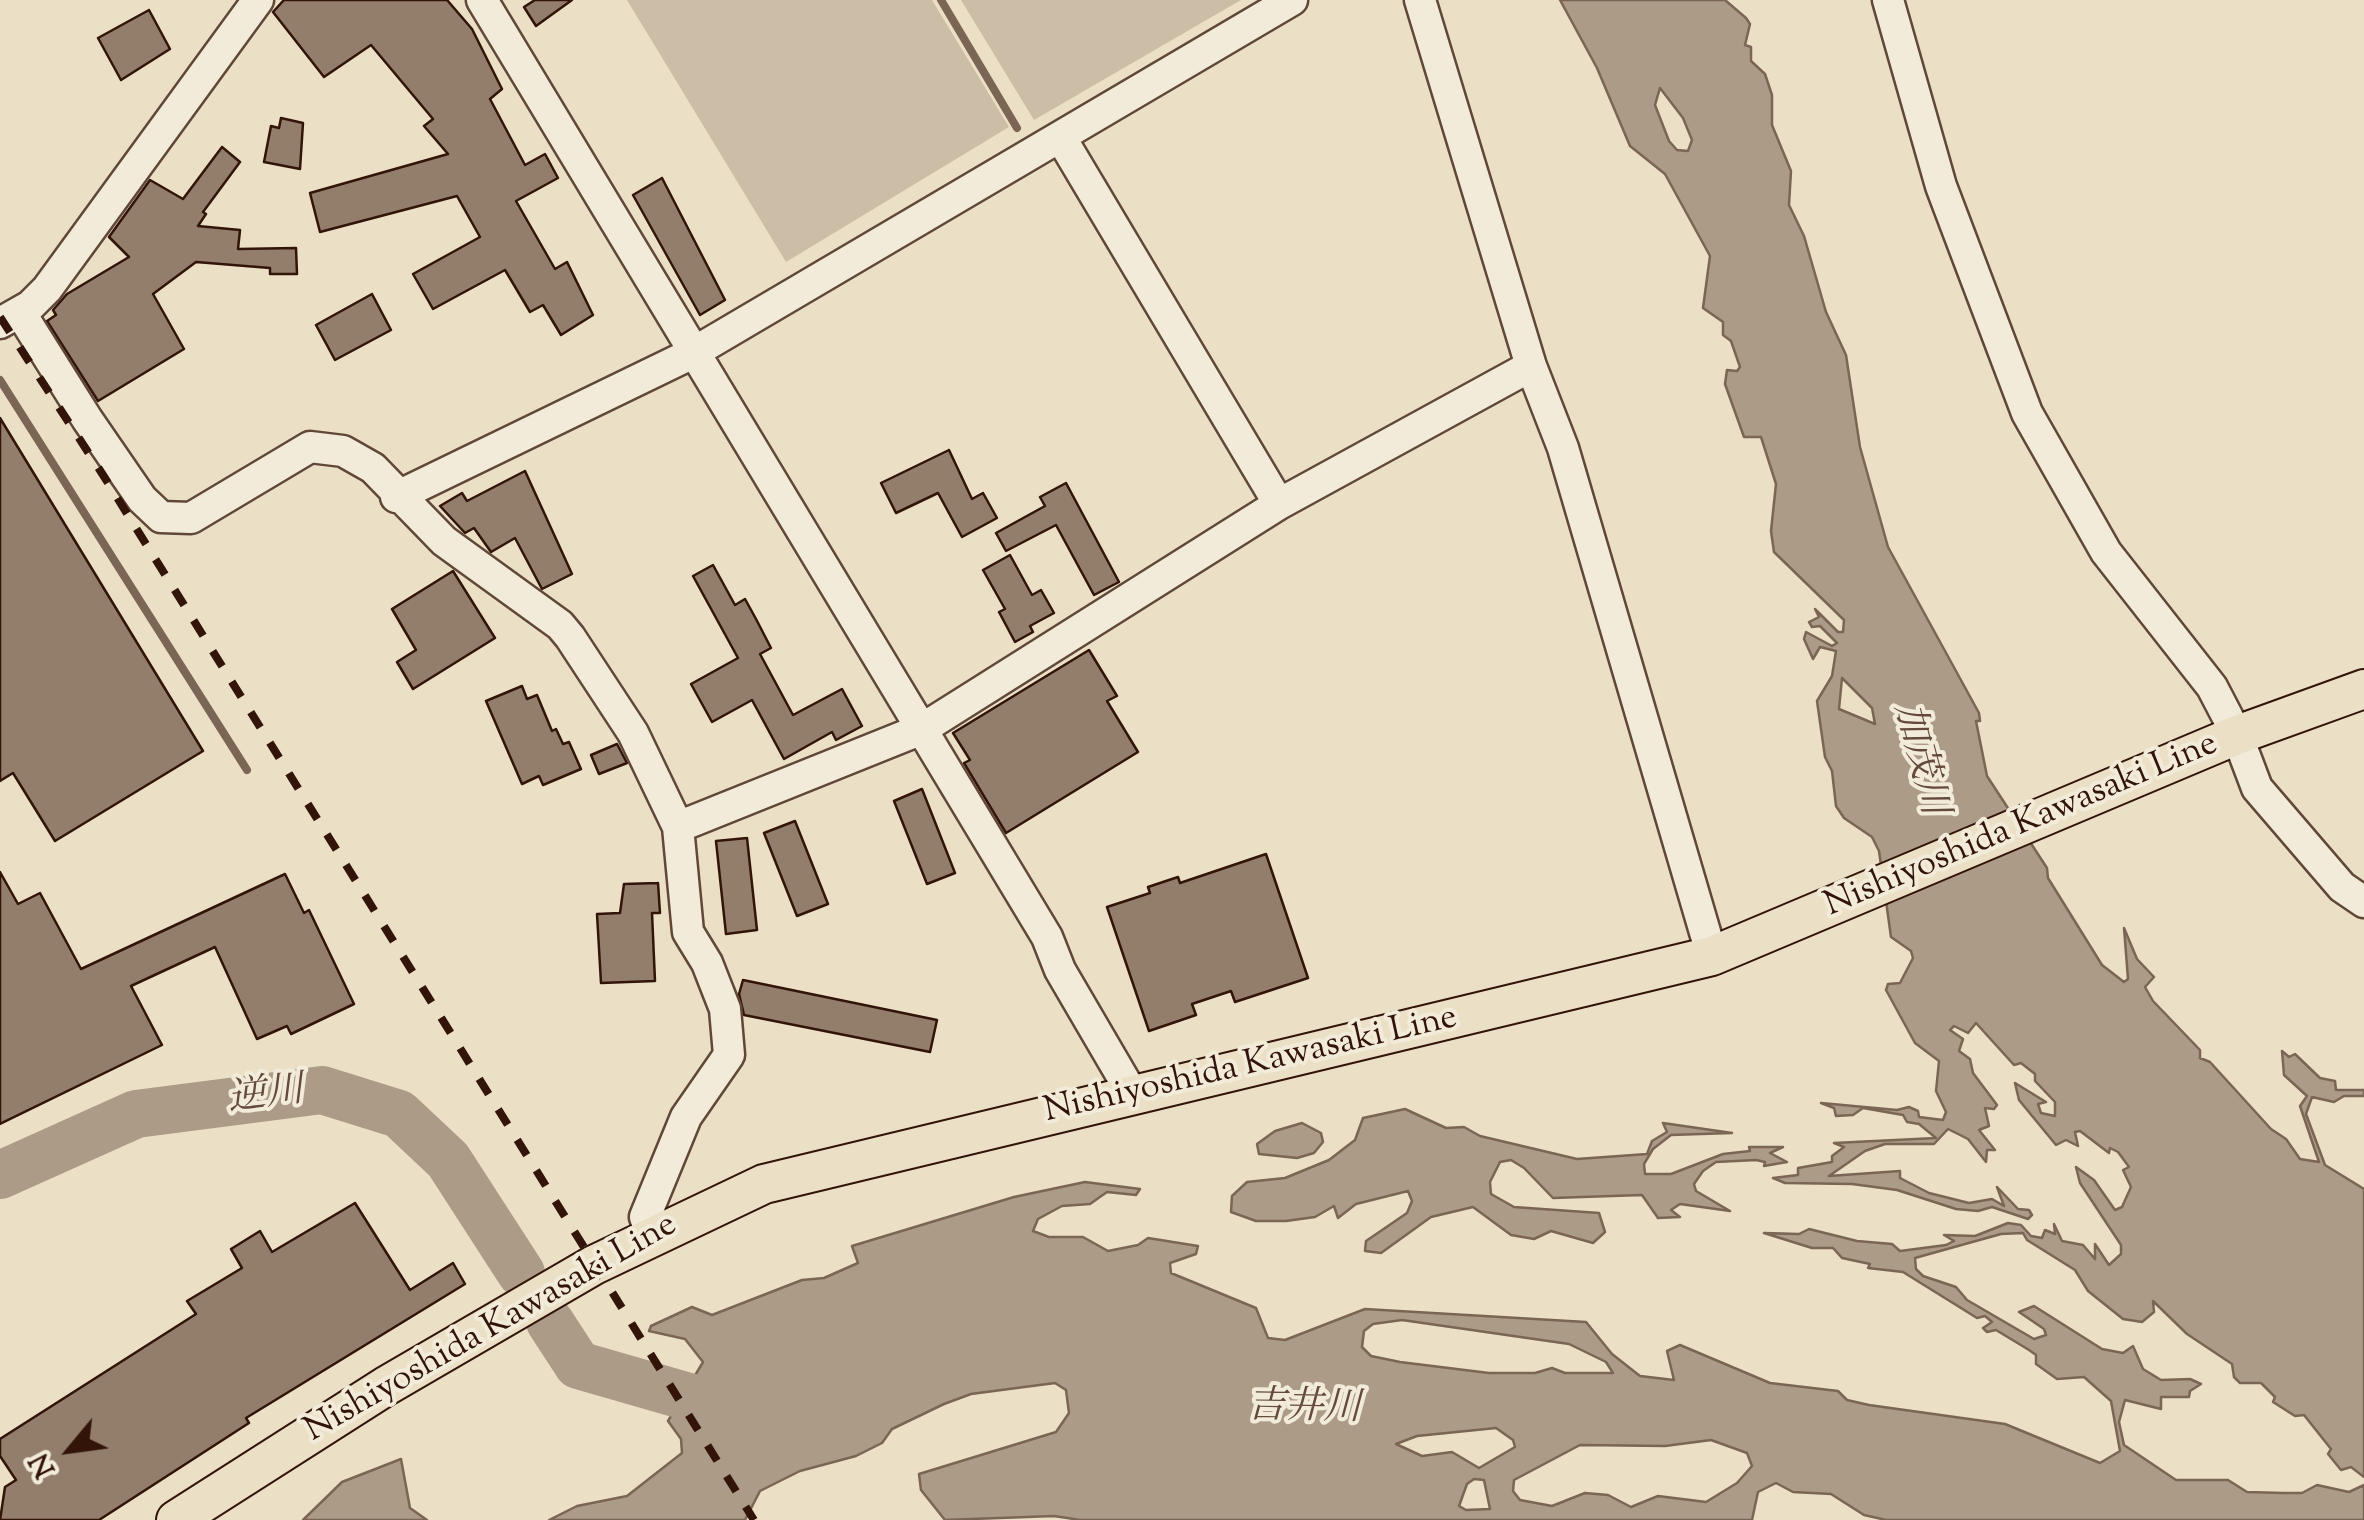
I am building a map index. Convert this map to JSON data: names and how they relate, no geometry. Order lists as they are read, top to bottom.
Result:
{
  "streets": {
    "main road": ["Nishiyoshida Kawasaki Line"]
  },
  "water": ["加茂川", "逆川", "吉井川"],
  "north": "bottom left"
}
